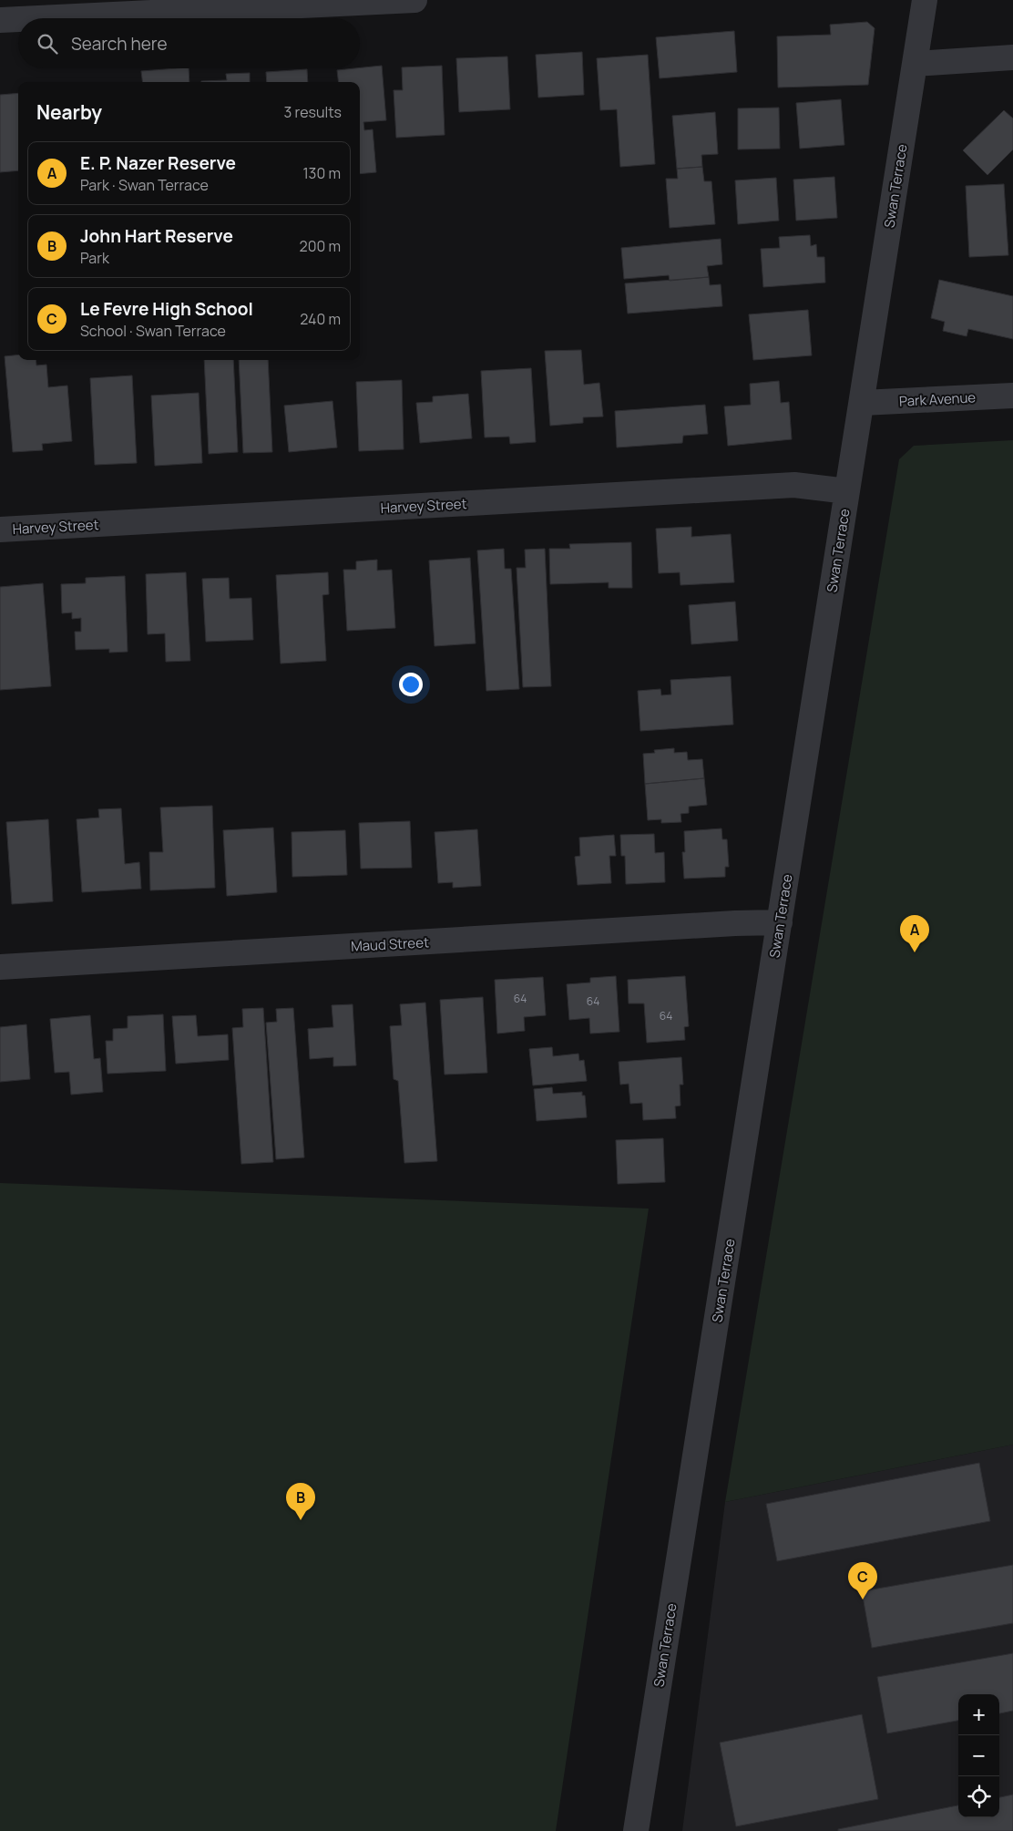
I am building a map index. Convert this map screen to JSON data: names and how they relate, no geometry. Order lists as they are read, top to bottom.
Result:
{
  "streets": {
    "street": [
      "Swan Terrace",
      "Park Avenue",
      "Harvey Street",
      "Maud Street"
    ]
  },
  "crossings": [
    ["Swan Terrace", "Park Avenue"],
    ["Swan Terrace", "Harvey Street"],
    ["Swan Terrace", "Maud Street"]
  ],
  "house_numbers": ["64", "64", "64"],
  "page": {
    "search": "Search here",
    "heading": ["Nearby", "3 results"],
    "list": [
      {
        "mark": "A",
        "name": "E. P. Nazer Reserve",
        "note": "Park · Swan Terrace",
        "value": "130 m"
      },
      {
        "mark": "B",
        "name": "John Hart Reserve",
        "note": "Park",
        "value": "200 m"
      },
      {
        "mark": "C",
        "name": "Le Fevre High School",
        "note": "School · Swan Terrace",
        "value": "240 m"
      }
    ],
    "pins": ["A", "B", "C"],
    "map_buttons": ["+", "−"]
  }
}
